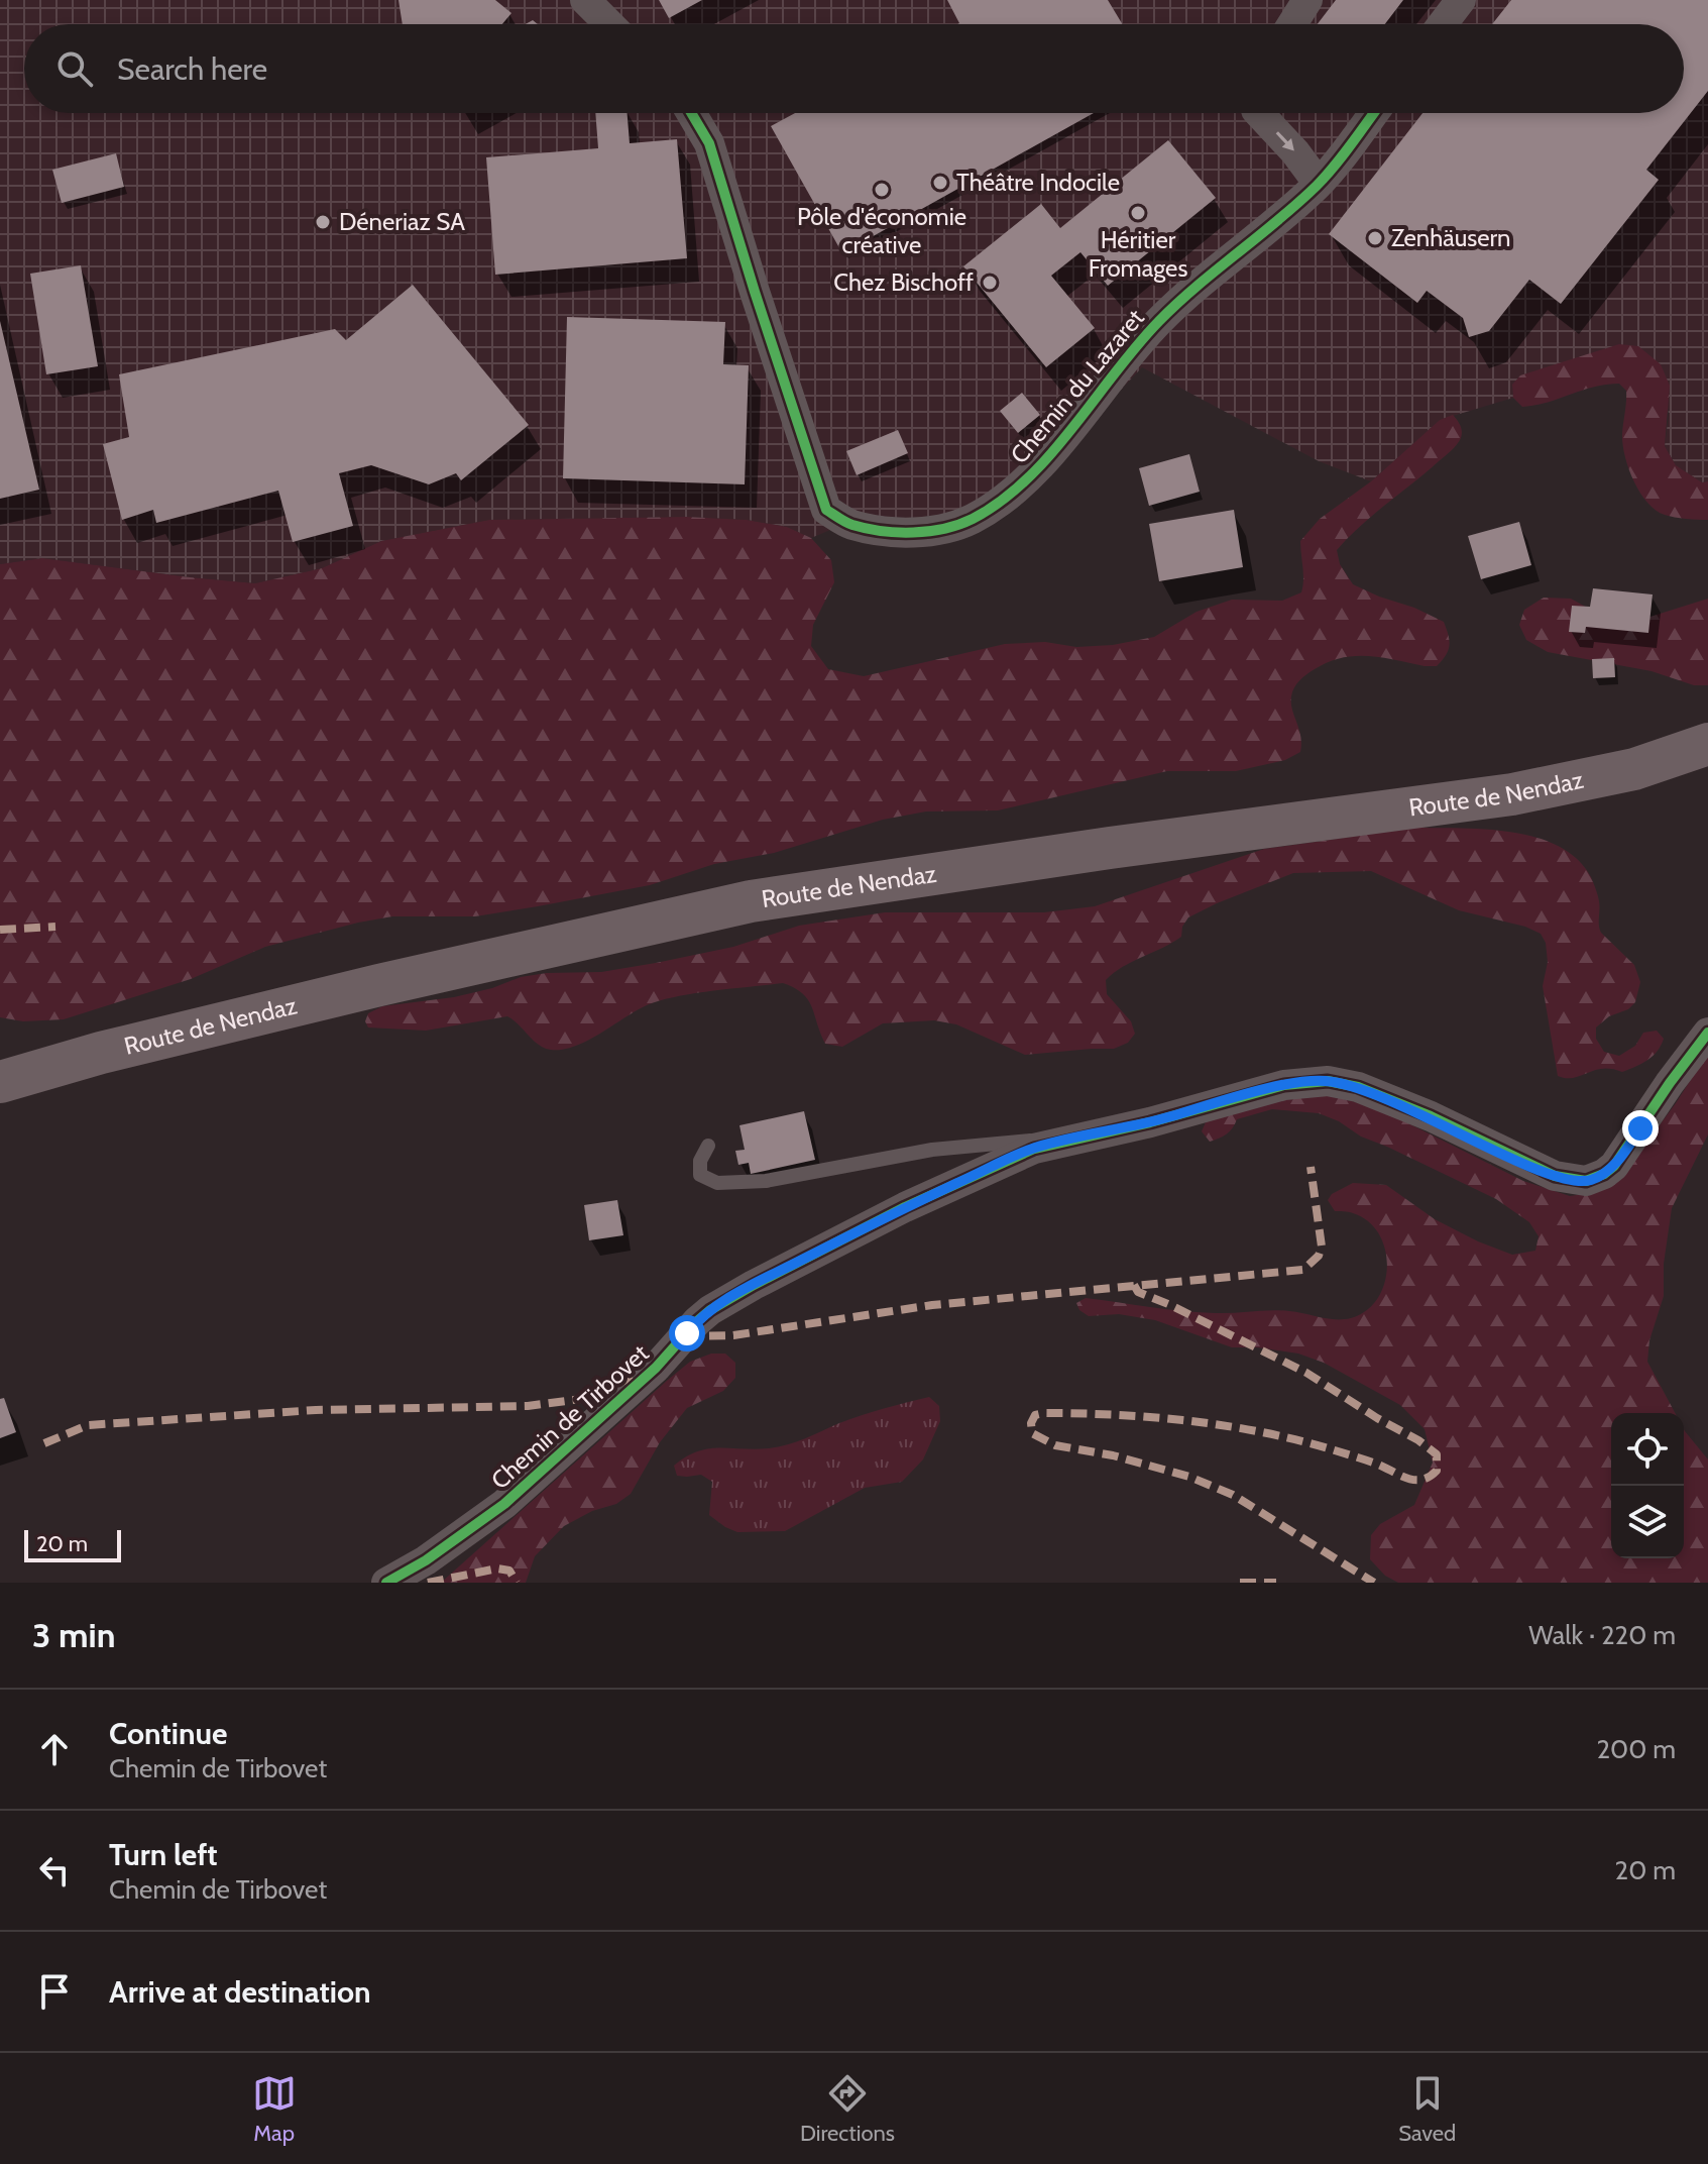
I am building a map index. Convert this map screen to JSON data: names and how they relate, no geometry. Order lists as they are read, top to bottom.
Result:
{
  "streets": {
    "main road": ["Route de Nendaz"],
    "street": ["Chemin du Lazaret", "Chemin de Tirbovet"]
  },
  "places": [
    "Théâtre Indocile",
    "Pôle d'économie créative",
    "Héritier Fromages",
    "Déneriaz SA",
    "Zenhäusern",
    "Chez Bischoff"
  ],
  "scale_bar": "20 m",
  "page": {
    "search": "Search here",
    "scale": "20 m",
    "heading": ["3 min", "Walk · 220 m"],
    "list": [
      ["Continue", "Chemin de Tirbovet", "200 m"],
      ["Turn left", "Chemin de Tirbovet", "20 m"],
      "Arrive at destination"
    ],
    "nav": ["Map", "Directions", "Saved"]
  }
}
